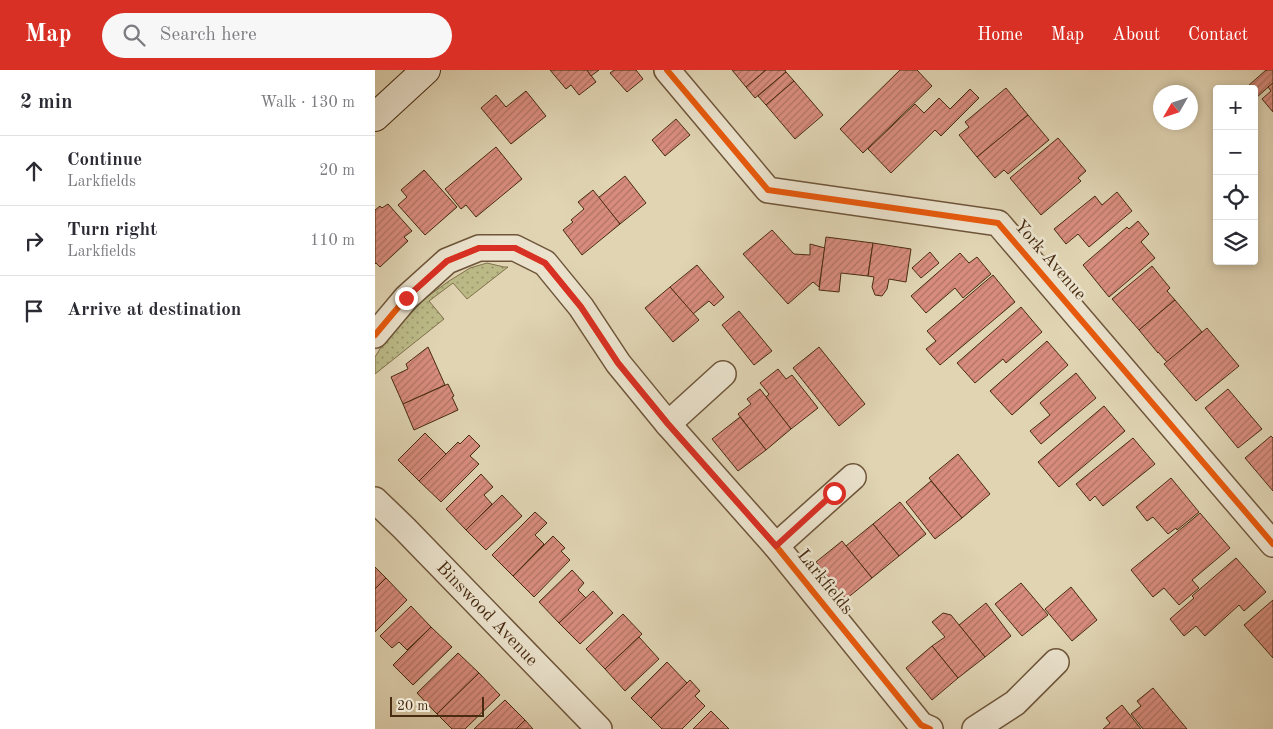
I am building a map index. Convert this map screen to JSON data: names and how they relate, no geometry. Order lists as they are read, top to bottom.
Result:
{
  "streets": {
    "street": ["York Avenue", "Larkfields", "Binswood Avenue"]
  },
  "scale_bar": "20 m",
  "north": "bottom left",
  "page": {
    "header": "Map",
    "search": "Search here",
    "nav": [
      "Home",
      "Map",
      "About",
      "Contact"
    ],
    "heading": ["2 min", "Walk · 130 m"],
    "map_buttons": ["+", "−"],
    "list": [
      ["Continue", "Larkfields", "20 m"],
      ["Turn right", "Larkfields", "110 m"],
      "Arrive at destination"
    ],
    "scale": "20 m"
  }
}
